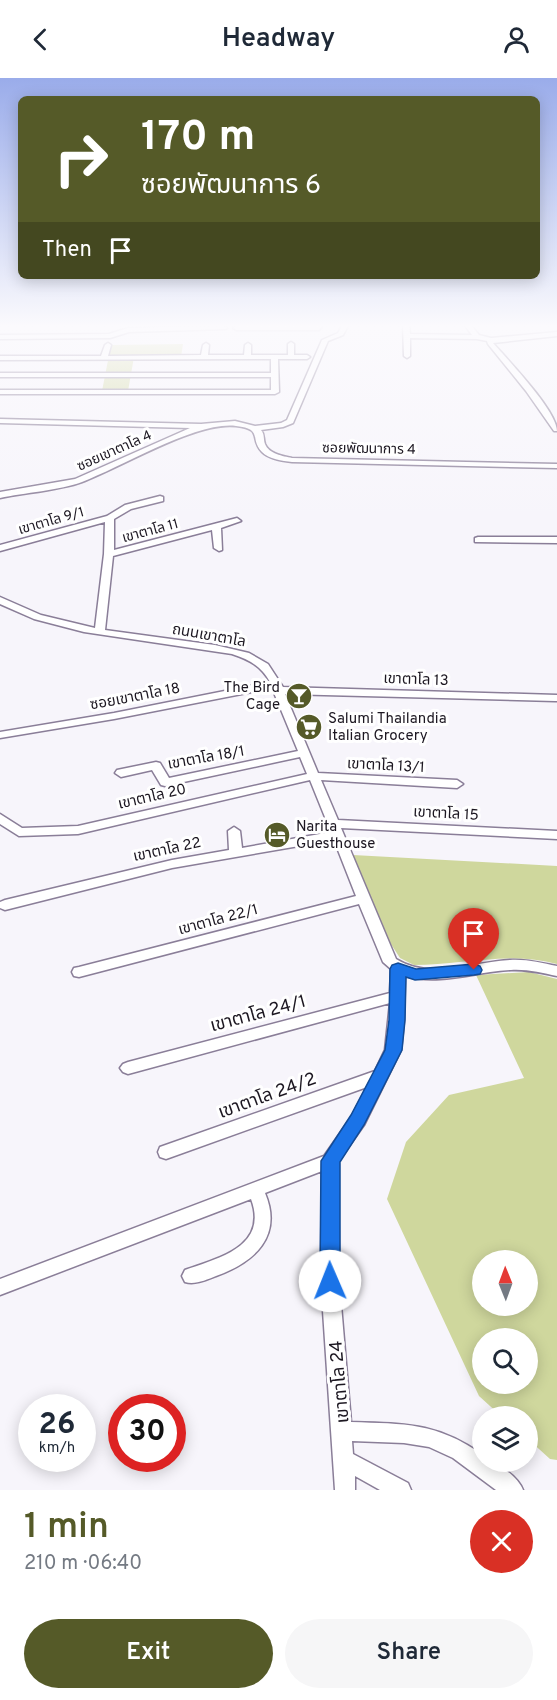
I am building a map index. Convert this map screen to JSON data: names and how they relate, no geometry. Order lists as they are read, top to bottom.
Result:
{
  "streets": {
    "street": [
      "ซอยพัฒนาการ 4",
      "ซอยเขาตาโล 4",
      "เขาตาโล 9/1",
      "เขาตาโล 11",
      "ถนนเขาตาโล",
      "เขาตาโล 13",
      "ซอยเขาตาโล 18",
      "เขาตาโล 18/1",
      "เขาตาโล 13/1",
      "เขาตาโล 20",
      "เขาตาโล 15",
      "เขาตาโล 22",
      "เขาตาโล 22/1",
      "เขาตาโล 24/1",
      "เขาตาโล 24/2",
      "เขาตาโล 24"
    ]
  },
  "crossings": [
    ["เขาตาโล 11", "ถนนเขาตาโล"],
    ["ถนนเขาตาโล", "เขาตาโล 13"],
    ["ถนนเขาตาโล", "ซอยเขาตาโล 18"],
    ["ถนนเขาตาโล", "เขาตาโล 18/1"],
    ["ถนนเขาตาโล", "เขาตาโล 13/1"],
    ["ถนนเขาตาโล", "เขาตาโล 20"],
    ["ถนนเขาตาโล", "เขาตาโล 15"],
    ["ถนนเขาตาโล", "เขาตาโล 22"],
    ["ถนนเขาตาโล", "เขาตาโล 22/1"],
    ["เขาตาโล 13", "ซอยเขาตาโล 18"],
    ["เขาตาโล 13/1", "เขาตาโล 20"],
    ["เขาตาโล 15", "เขาตาโล 22"]
  ],
  "places": {
    "bar": ["The Bird Cage"],
    "supermarket": ["Salumi Thailandia Italian Grocery"],
    "hotel": ["Narita Guesthouse"]
  },
  "north": "top",
  "page": {
    "header": "Headway",
    "turn": ["170 m", "ซอยพัฒนาการ 6"],
    "then": "Then",
    "speed": "26 km/h",
    "limit": "30",
    "heading": ["1 min", "210 m · 06:40"],
    "buttons": ["Exit", "Share"]
  }
}
